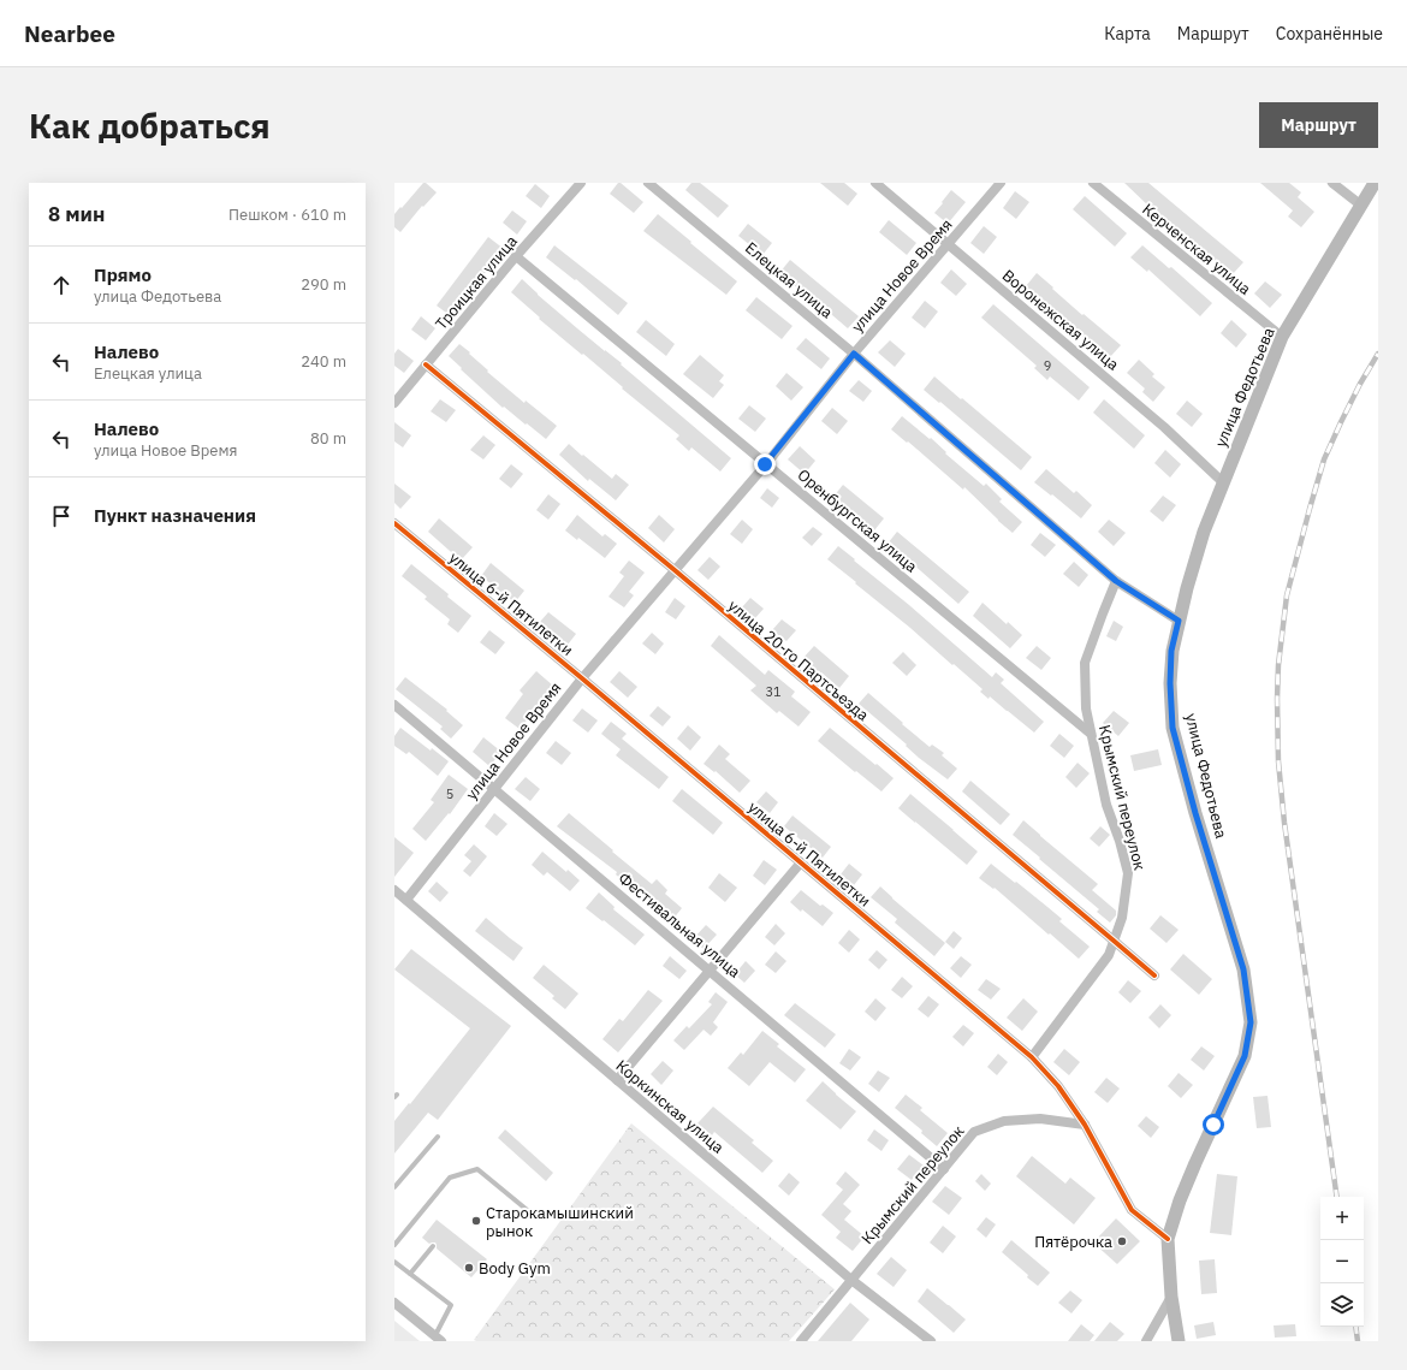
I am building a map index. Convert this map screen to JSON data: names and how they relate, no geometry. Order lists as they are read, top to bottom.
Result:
{
  "streets": {
    "main road": ["улица Федотьева"],
    "street": [
      "Керченская улица",
      "улица Новое Время",
      "Елецкая улица",
      "Троицкая улица",
      "Воронежская улица",
      "Оренбургская улица",
      "улица 6-й Пятилетки",
      "улица 20-го Партсъезда",
      "Крымский переулок",
      "Фестивальная улица",
      "Коркинская улица"
    ]
  },
  "crossings": [
    ["Керченская улица", "улица Федотьева"],
    ["улица Новое Время", "Елецкая улица"],
    ["улица Новое Время", "Воронежская улица"],
    ["улица Новое Время", "Оренбургская улица"],
    ["улица Новое Время", "улица 6-й Пятилетки"],
    ["улица Новое Время", "улица 20-го Партсъезда"],
    ["улица Новое Время", "Фестивальная улица"],
    ["улица Новое Время", "Коркинская улица"],
    ["Елецкая улица", "улица Федотьева"],
    ["Елецкая улица", "Крымский переулок"],
    ["Троицкая улица", "Оренбургская улица"],
    ["Троицкая улица", "улица 20-го Партсъезда"],
    ["Воронежская улица", "улица Федотьева"],
    ["улица Федотьева", "улица 6-й Пятилетки"],
    ["Оренбургская улица", "Крымский переулок"],
    ["улица 6-й Пятилетки", "Крымский переулок"],
    ["улица 20-го Партсъезда", "Крымский переулок"],
    ["Крымский переулок", "Фестивальная улица"],
    ["Крымский переулок", "Коркинская улица"]
  ],
  "places": ["Старокамышинский рынок", "Пятёрочка", "Body Gym"],
  "house_numbers": ["9", "31", "5"],
  "page": {
    "header": "Nearbee",
    "nav": ["Карта", "Маршрут", "Сохранённые"],
    "buttons": "Маршрут",
    "title": "Как добраться",
    "heading": ["8 мин", "Пешком · 610 m"],
    "list": [
      ["Прямо", "улица Федотьева", "290 m"],
      ["Налево", "Елецкая улица", "240 m"],
      ["Налево", "улица Новое Время", "80 m"],
      "Пункт назначения"
    ],
    "map_buttons": ["+", "−"]
  }
}
